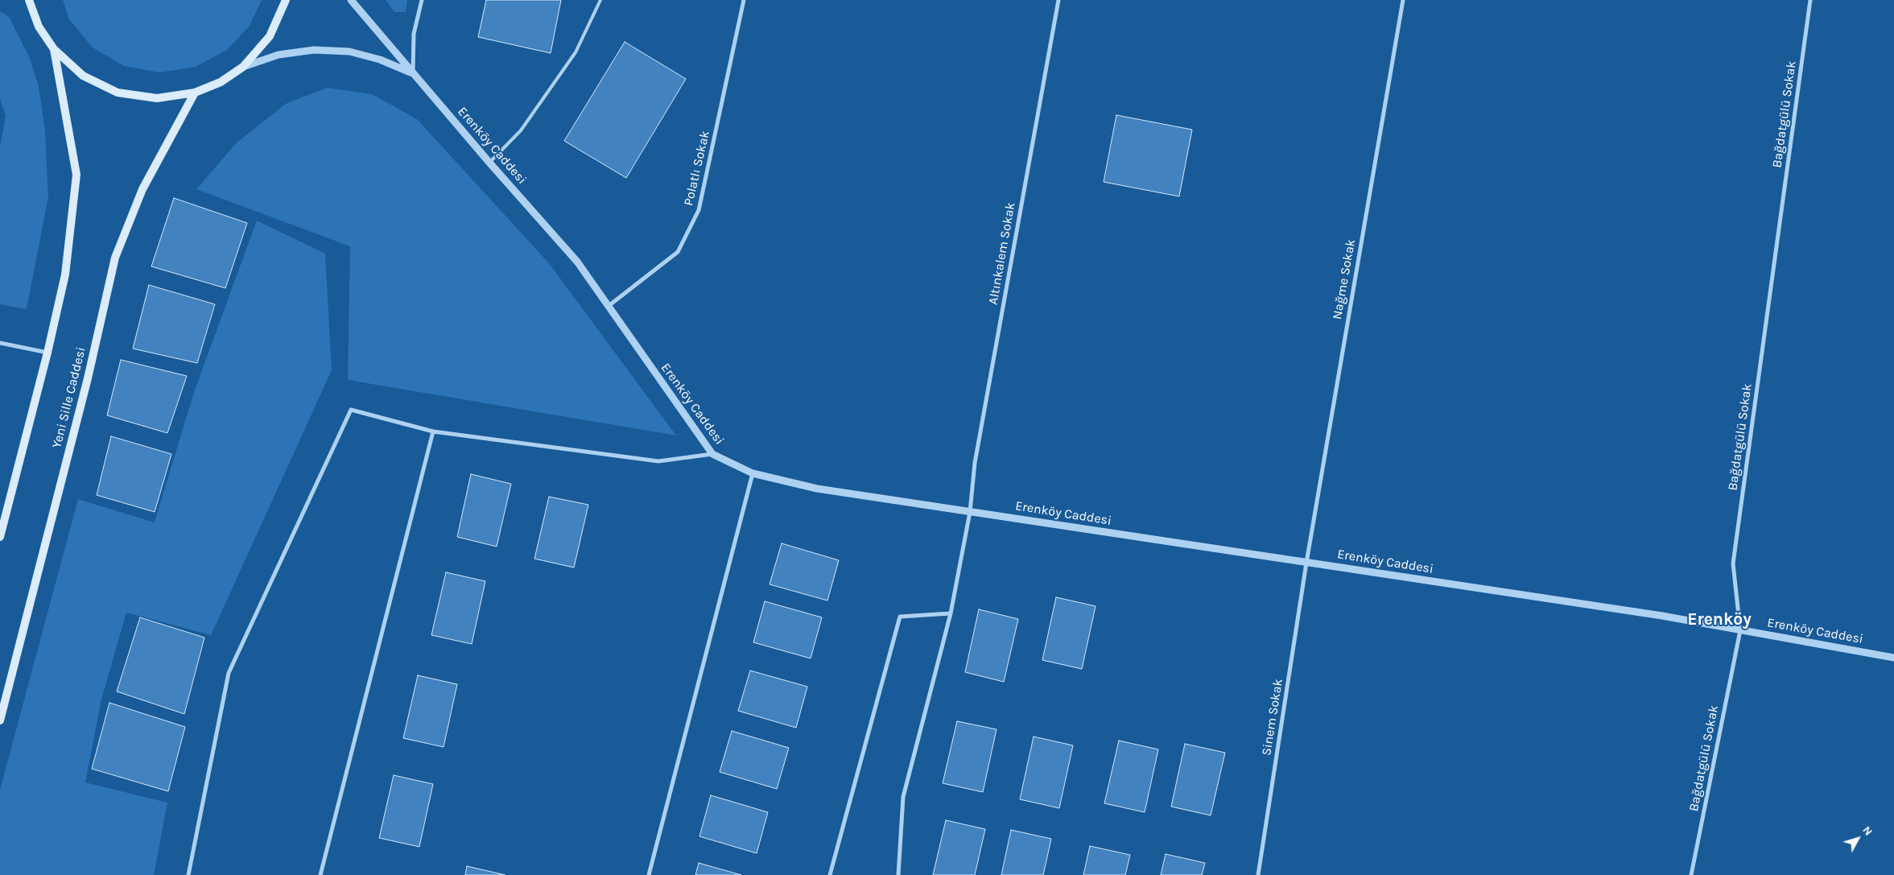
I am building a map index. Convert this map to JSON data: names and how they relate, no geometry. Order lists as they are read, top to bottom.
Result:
{
  "streets": {
    "main road": ["Yeni Sille Caddesi"],
    "street": [
      "Bağdatgülü Sokak",
      "Erenköy Caddesi",
      "Polatlı Sokak",
      "Altınkalem Sokak",
      "Nağme Sokak",
      "Sinem Sokak"
    ]
  },
  "crossings": [
    ["Bağdatgülü Sokak", "Erenköy Caddesi"],
    ["Erenköy Caddesi", "Polatlı Sokak"],
    ["Erenköy Caddesi", "Altınkalem Sokak"],
    ["Erenköy Caddesi", "Nağme Sokak"],
    ["Erenköy Caddesi", "Sinem Sokak"],
    ["Nağme Sokak", "Sinem Sokak"]
  ],
  "districts": ["Erenköy"],
  "north": "top right"
}
